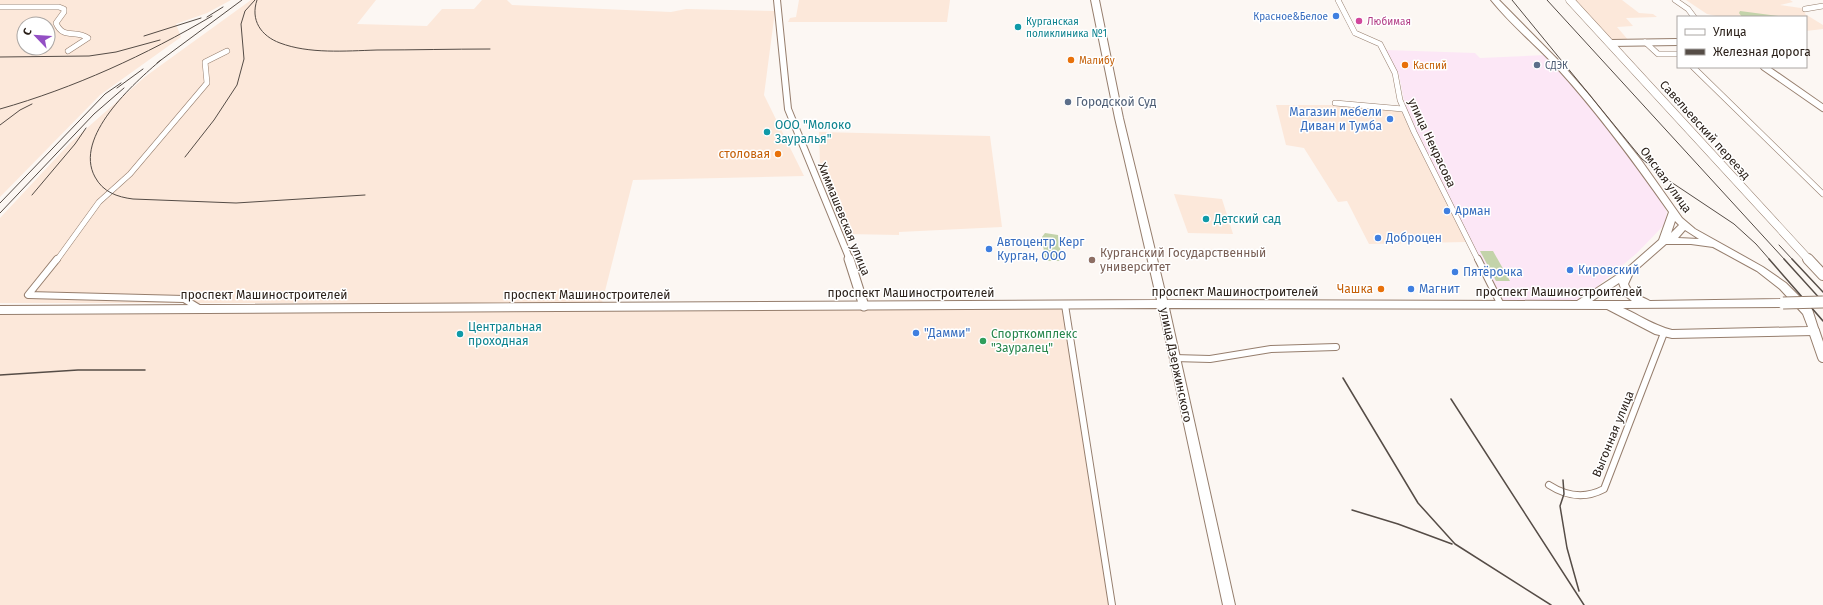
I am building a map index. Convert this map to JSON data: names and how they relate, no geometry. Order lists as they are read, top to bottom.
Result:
{
  "streets": {
    "main road": [
      "Савельевский переезд",
      "Омская улица",
      "проспект Машиностроителей",
      "улица Дзержинского"
    ],
    "street": ["улица Некрасова", "Химмашевская улица", "Выгонная улица"]
  },
  "crossings": [
    ["улица Некрасова", "проспект Машиностроителей"],
    ["Химмашевская улица", "проспект Машиностроителей"],
    ["проспект Машиностроителей", "улица Дзержинского"]
  ],
  "places": [
    "Красное&Белое",
    "Любимая",
    "Курганская поликлиника №1",
    "Малибу",
    "Каспий",
    "СДЭК",
    "Городской Суд",
    "Магазин мебели Диван и Тумба",
    "ООО \"Молоко Зауралья\"",
    "столовая",
    "Арман",
    "Детский сад",
    "Доброцен",
    "Автоцентр Керг Курган, ООО",
    "Курганский Государственный университет",
    "Кировский",
    "Пятёрочка",
    "Чашка",
    "Магнит",
    "\"Дамми\"",
    "Центральная проходная",
    "Спорткомплекс \"Зауралец\""
  ],
  "legend": ["Улица", "Железная дорога"],
  "north": "top left"
}
